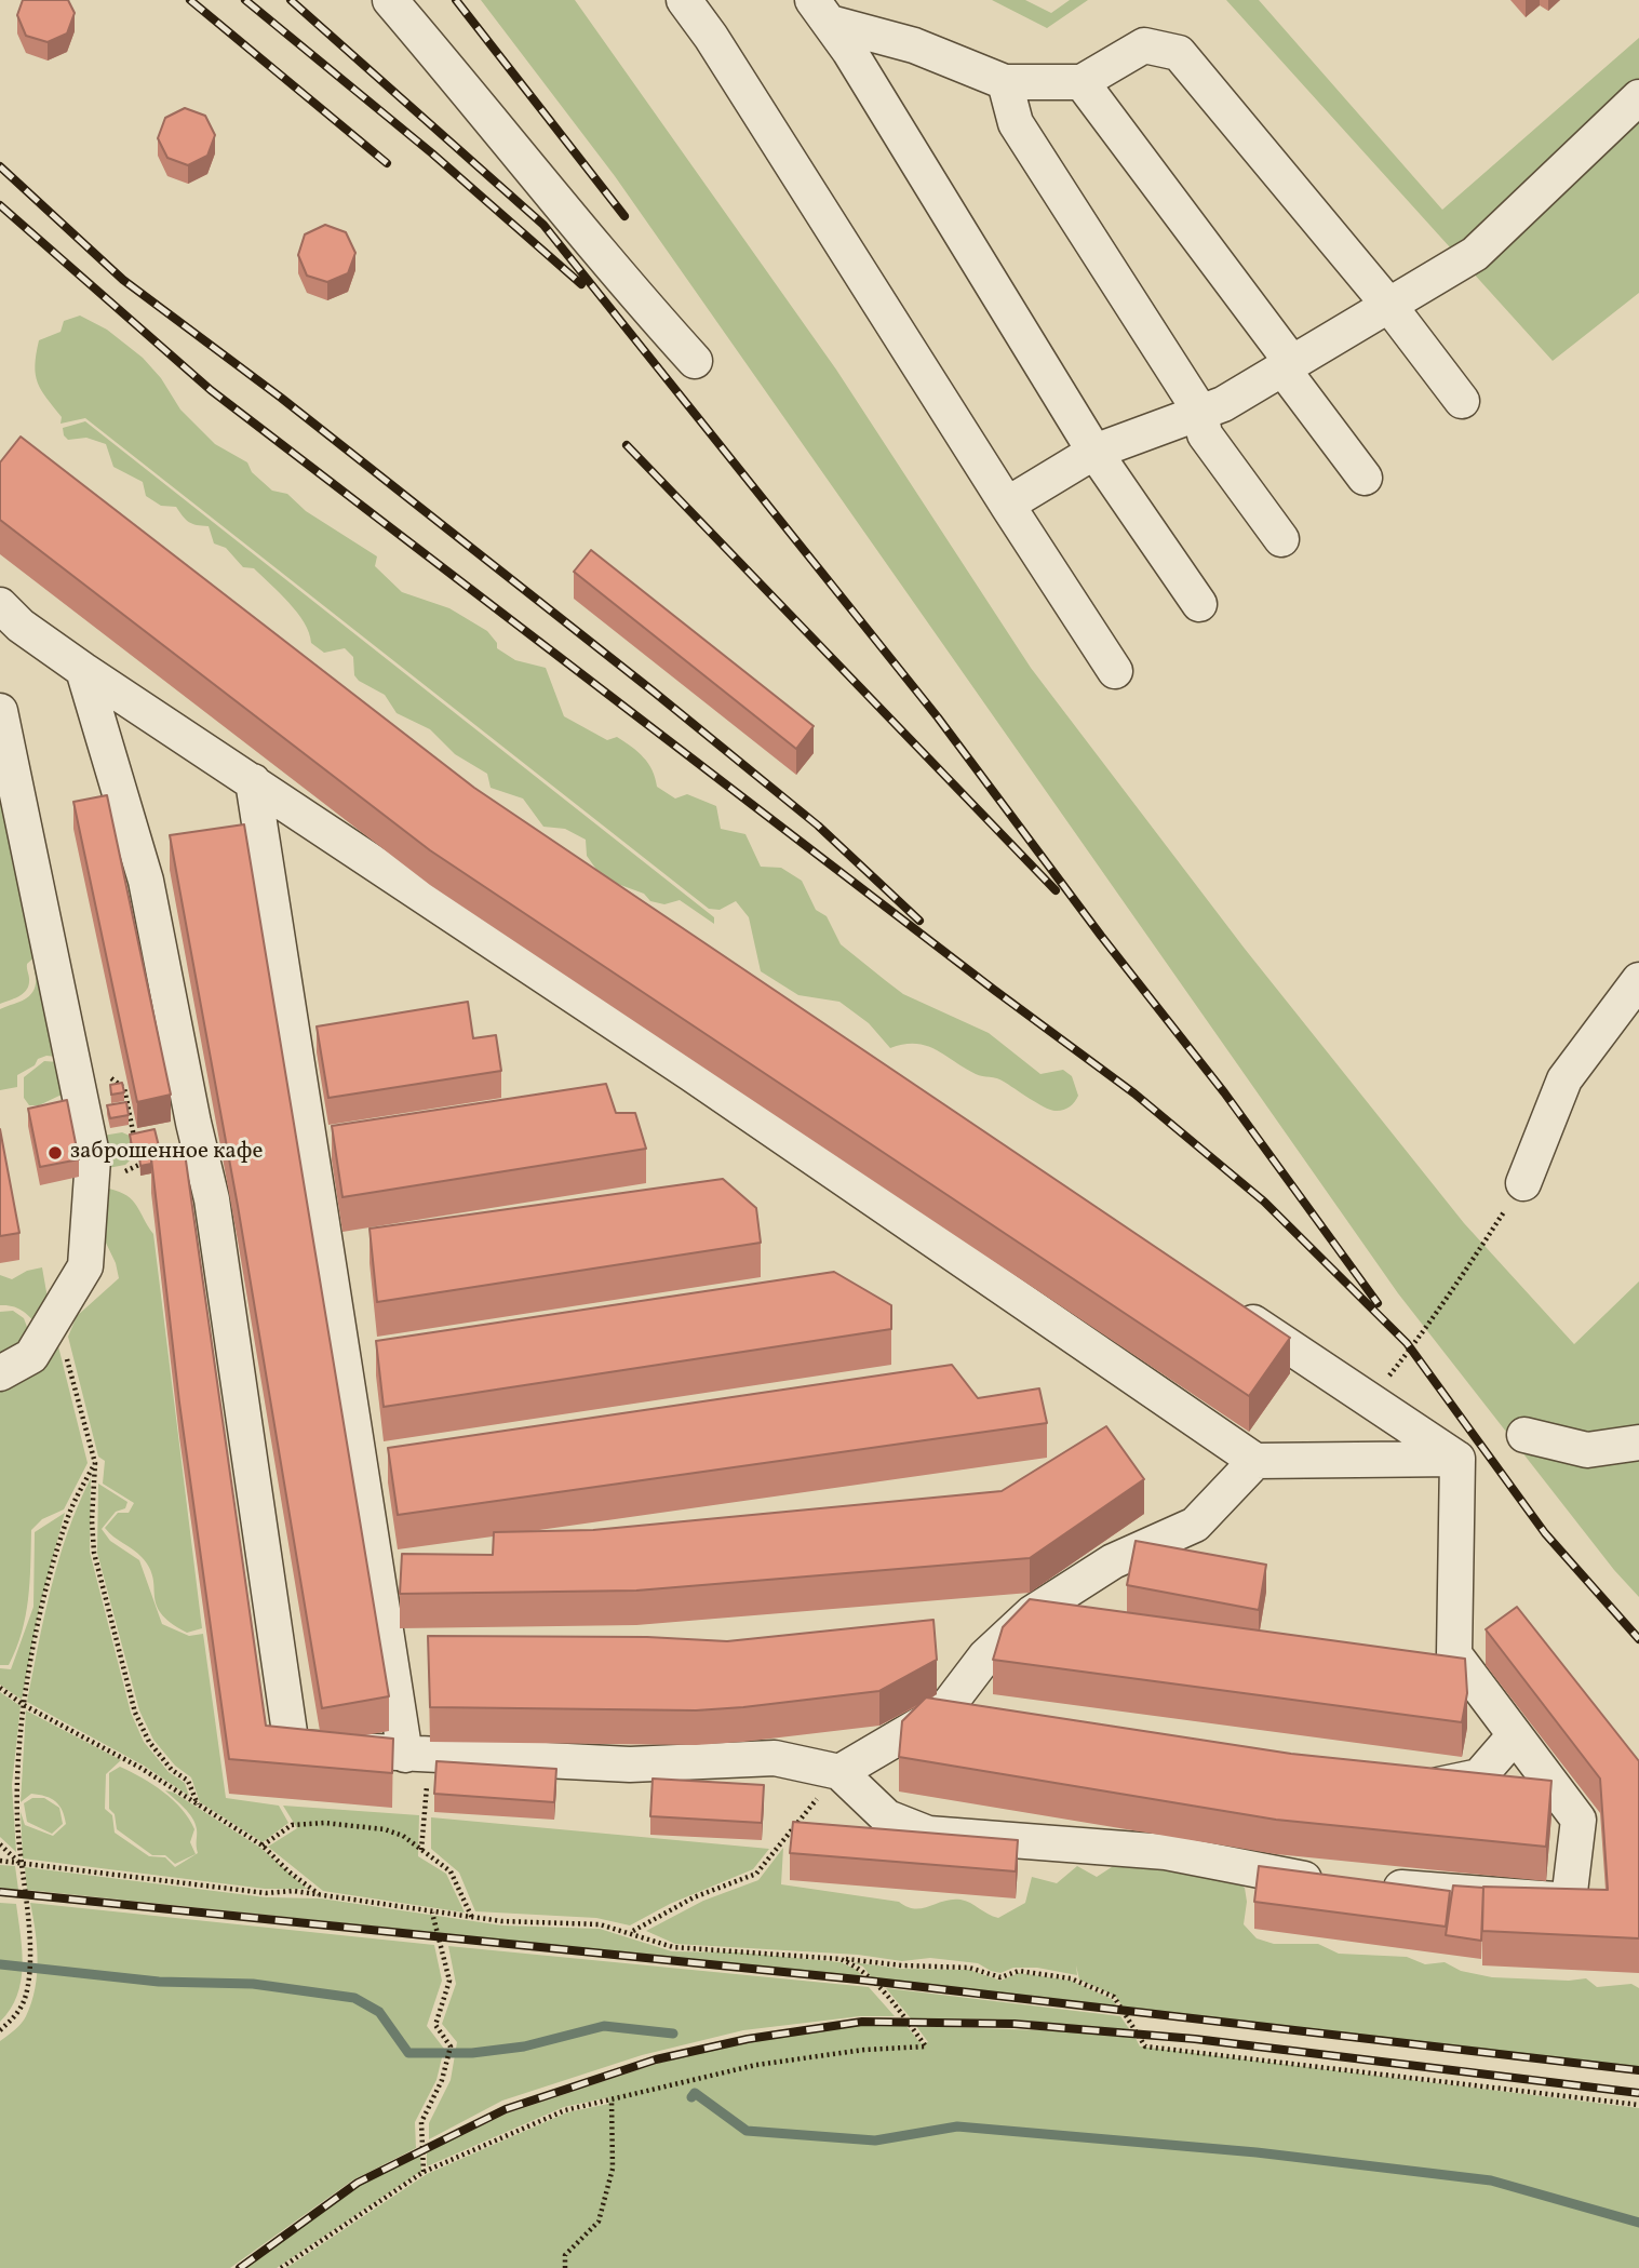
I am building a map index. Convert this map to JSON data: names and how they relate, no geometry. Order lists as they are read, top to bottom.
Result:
{
  "places": ["заброшенное кафе"]
}
